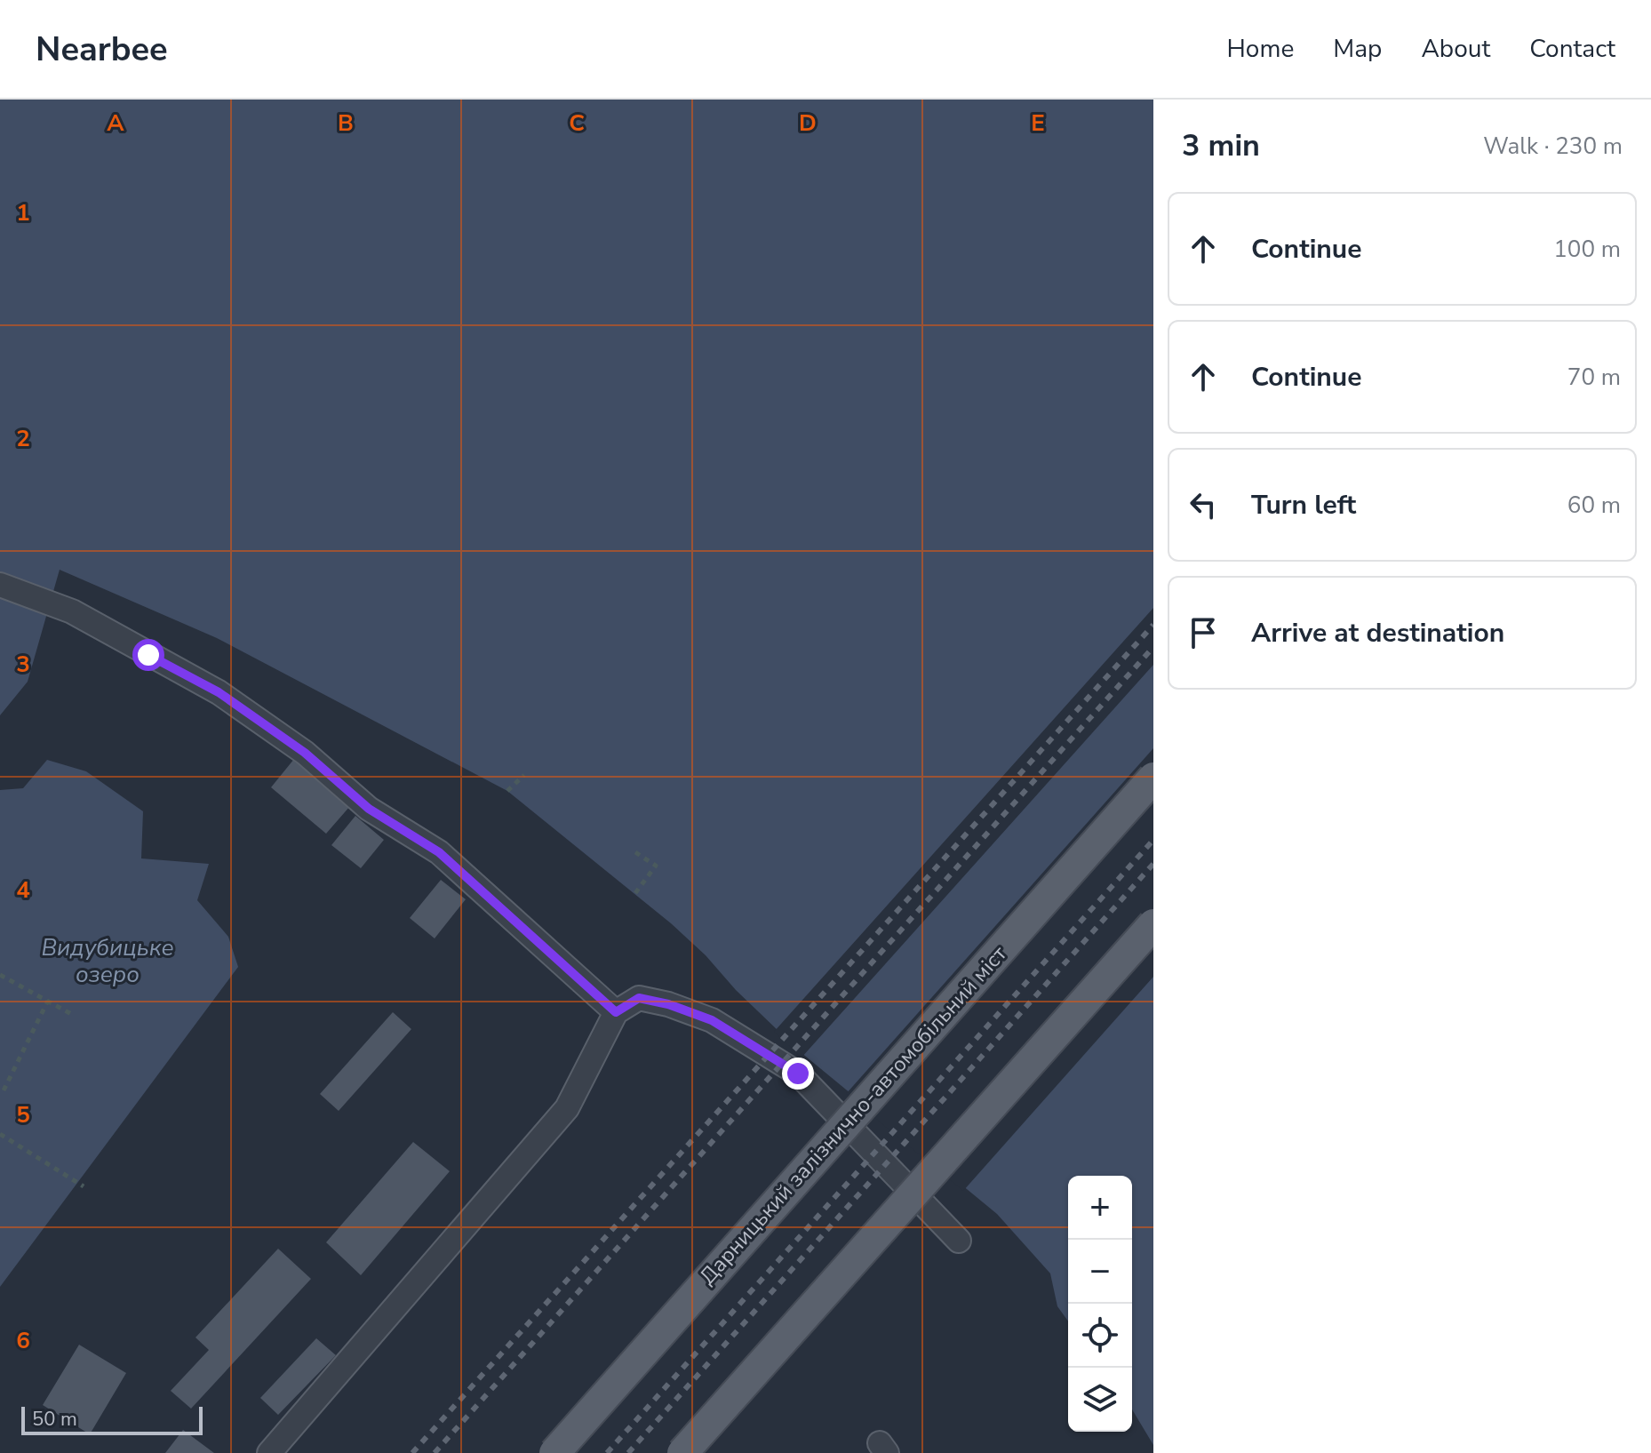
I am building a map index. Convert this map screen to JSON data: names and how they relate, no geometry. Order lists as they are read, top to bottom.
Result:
{
  "streets": {
    "main road": ["Дарницький залізнично-автомобільний міст"]
  },
  "water": ["Видубицьке озеро"],
  "scale_bar": "50 m",
  "page": {
    "header": "Nearbee",
    "nav": [
      "Home",
      "Map",
      "About",
      "Contact"
    ],
    "heading": ["3 min", "Walk · 230 m"],
    "list": [
      ["Continue", "100 m"],
      ["Continue", "70 m"],
      ["Turn left", "60 m"],
      "Arrive at destination"
    ],
    "map_buttons": ["+", "−"],
    "scale": "50 m"
  },
  "grid": {
    "columns": [
      "A",
      "B",
      "C",
      "D",
      "E"
    ],
    "rows": [
      "1",
      "2",
      "3",
      "4",
      "5",
      "6"
    ]
  }
}
